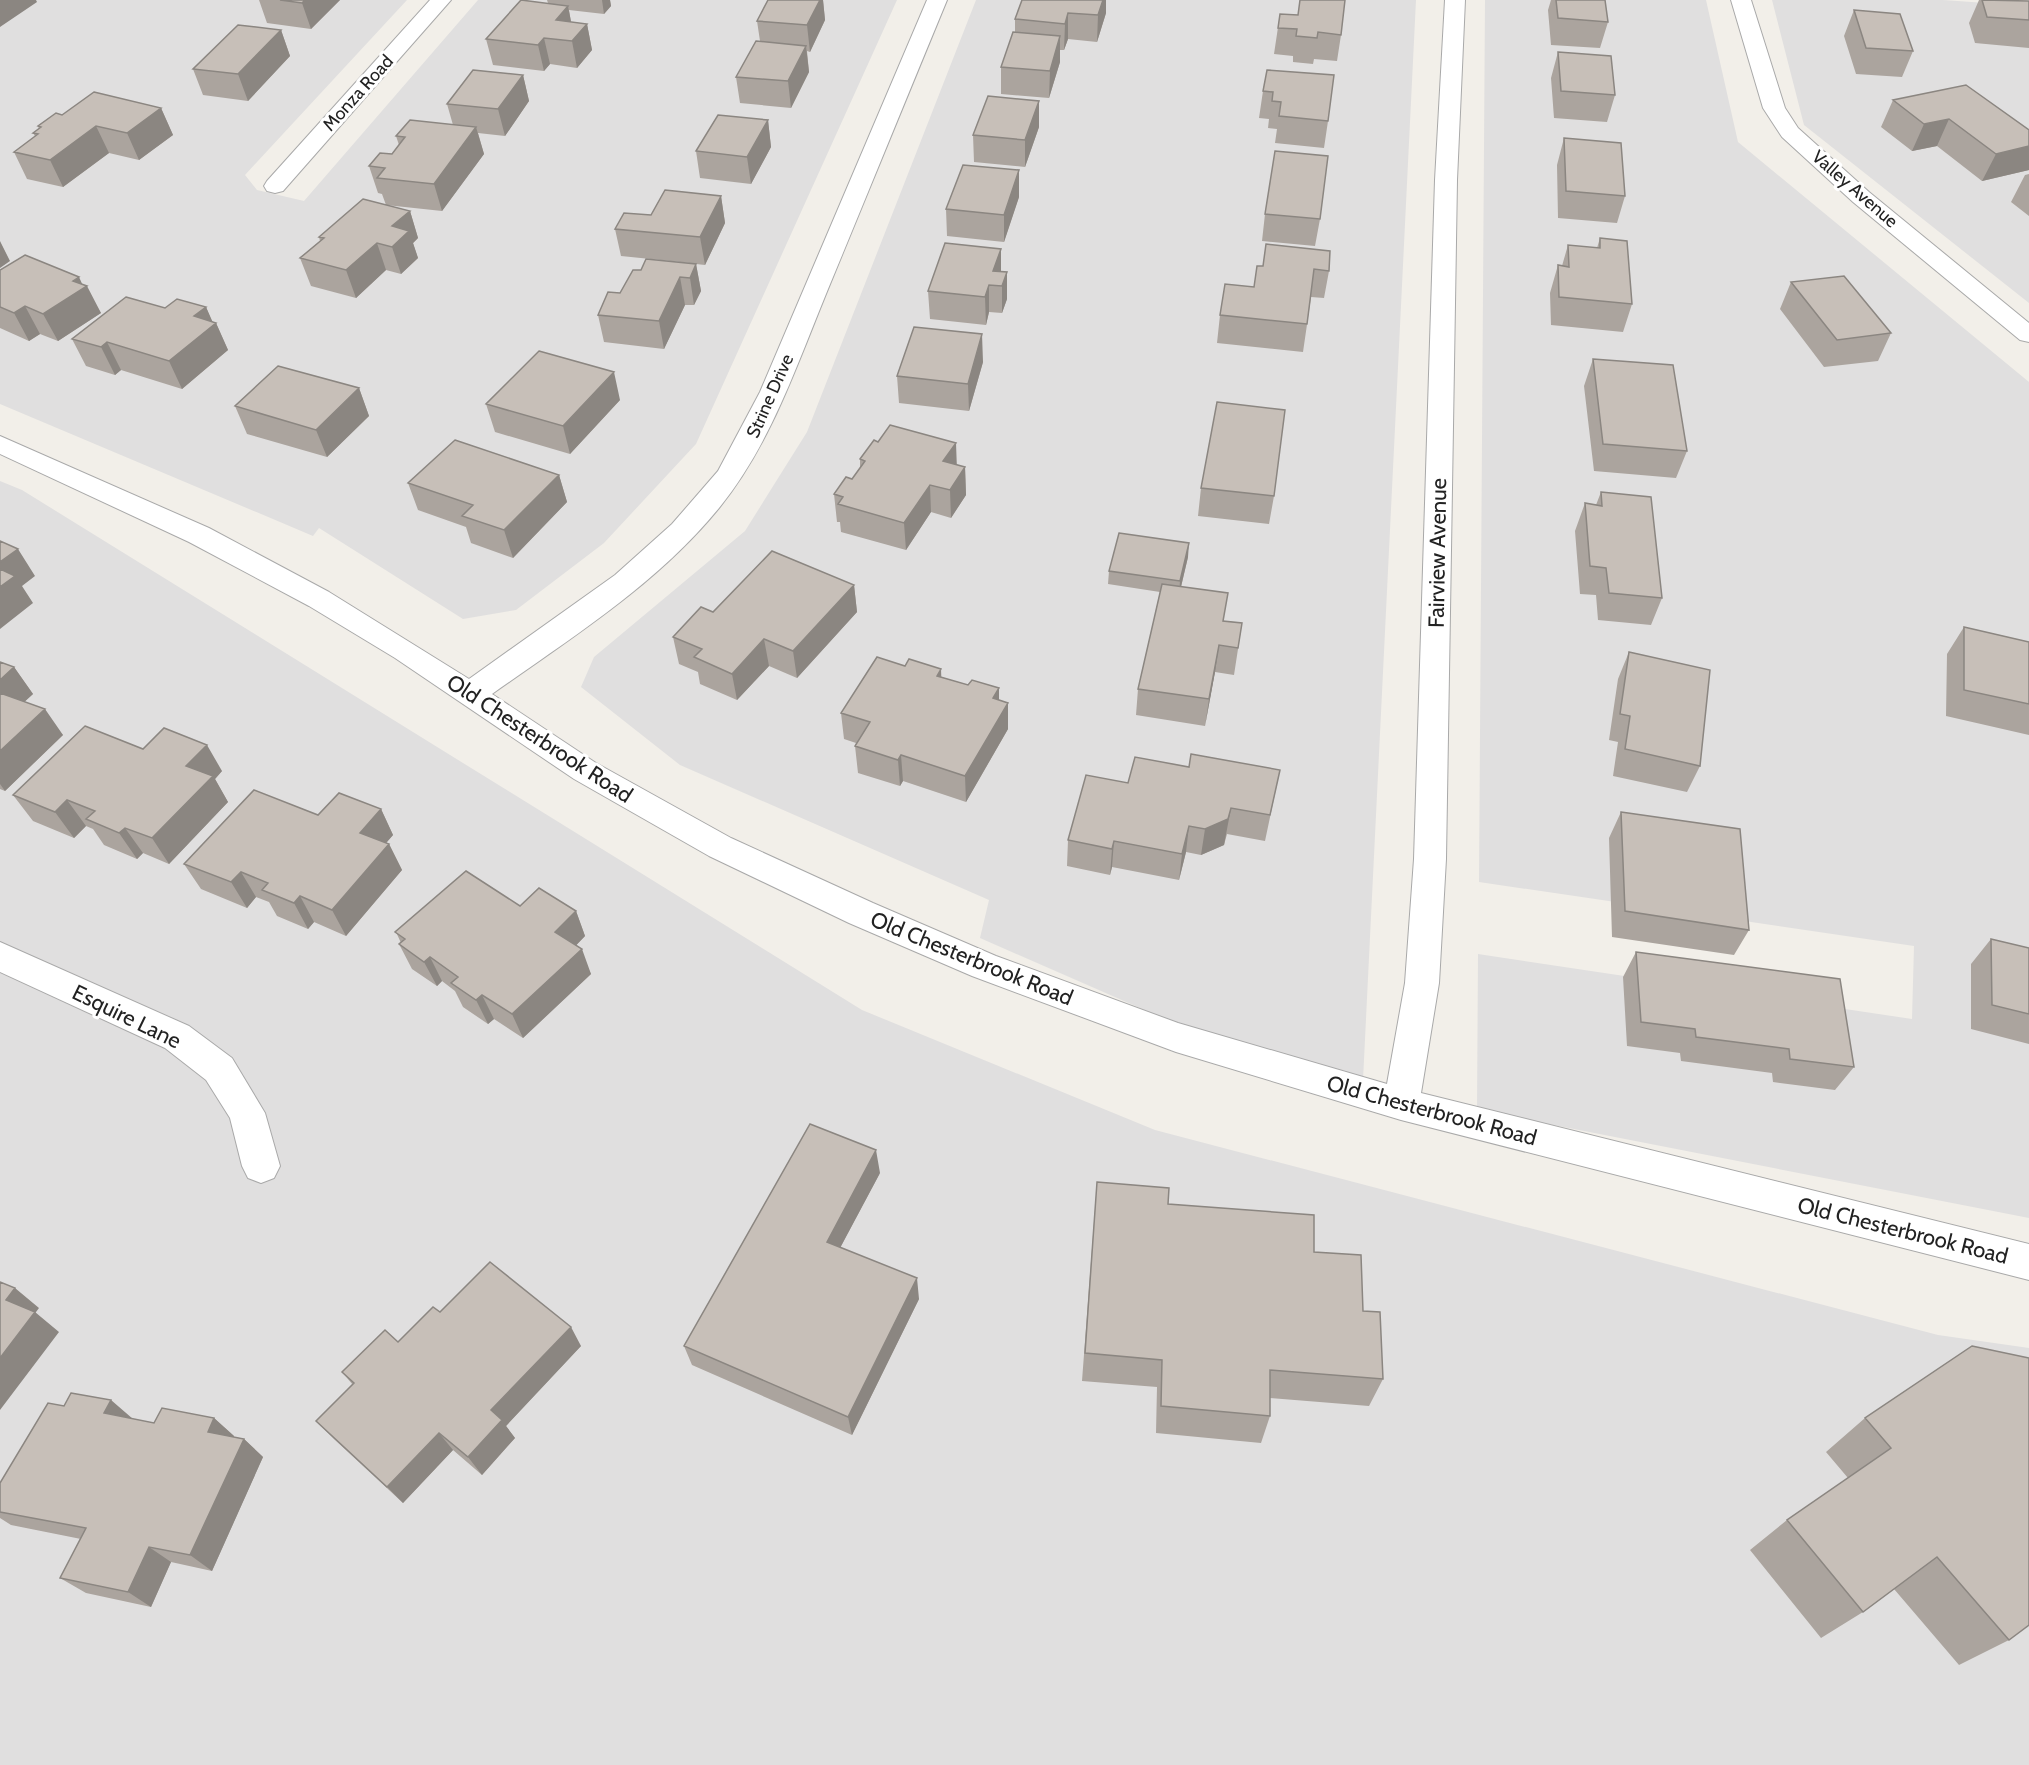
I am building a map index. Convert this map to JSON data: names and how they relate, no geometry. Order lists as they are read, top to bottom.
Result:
{
  "streets": {
    "street": [
      "Monza Road",
      "Valley Avenue",
      "Strine Drive",
      "Fairview Avenue",
      "Old Chesterbrook Road",
      "Esquire Lane"
    ]
  },
  "crossings": [
    ["Strine Drive", "Old Chesterbrook Road"],
    ["Fairview Avenue", "Old Chesterbrook Road"]
  ]
}
